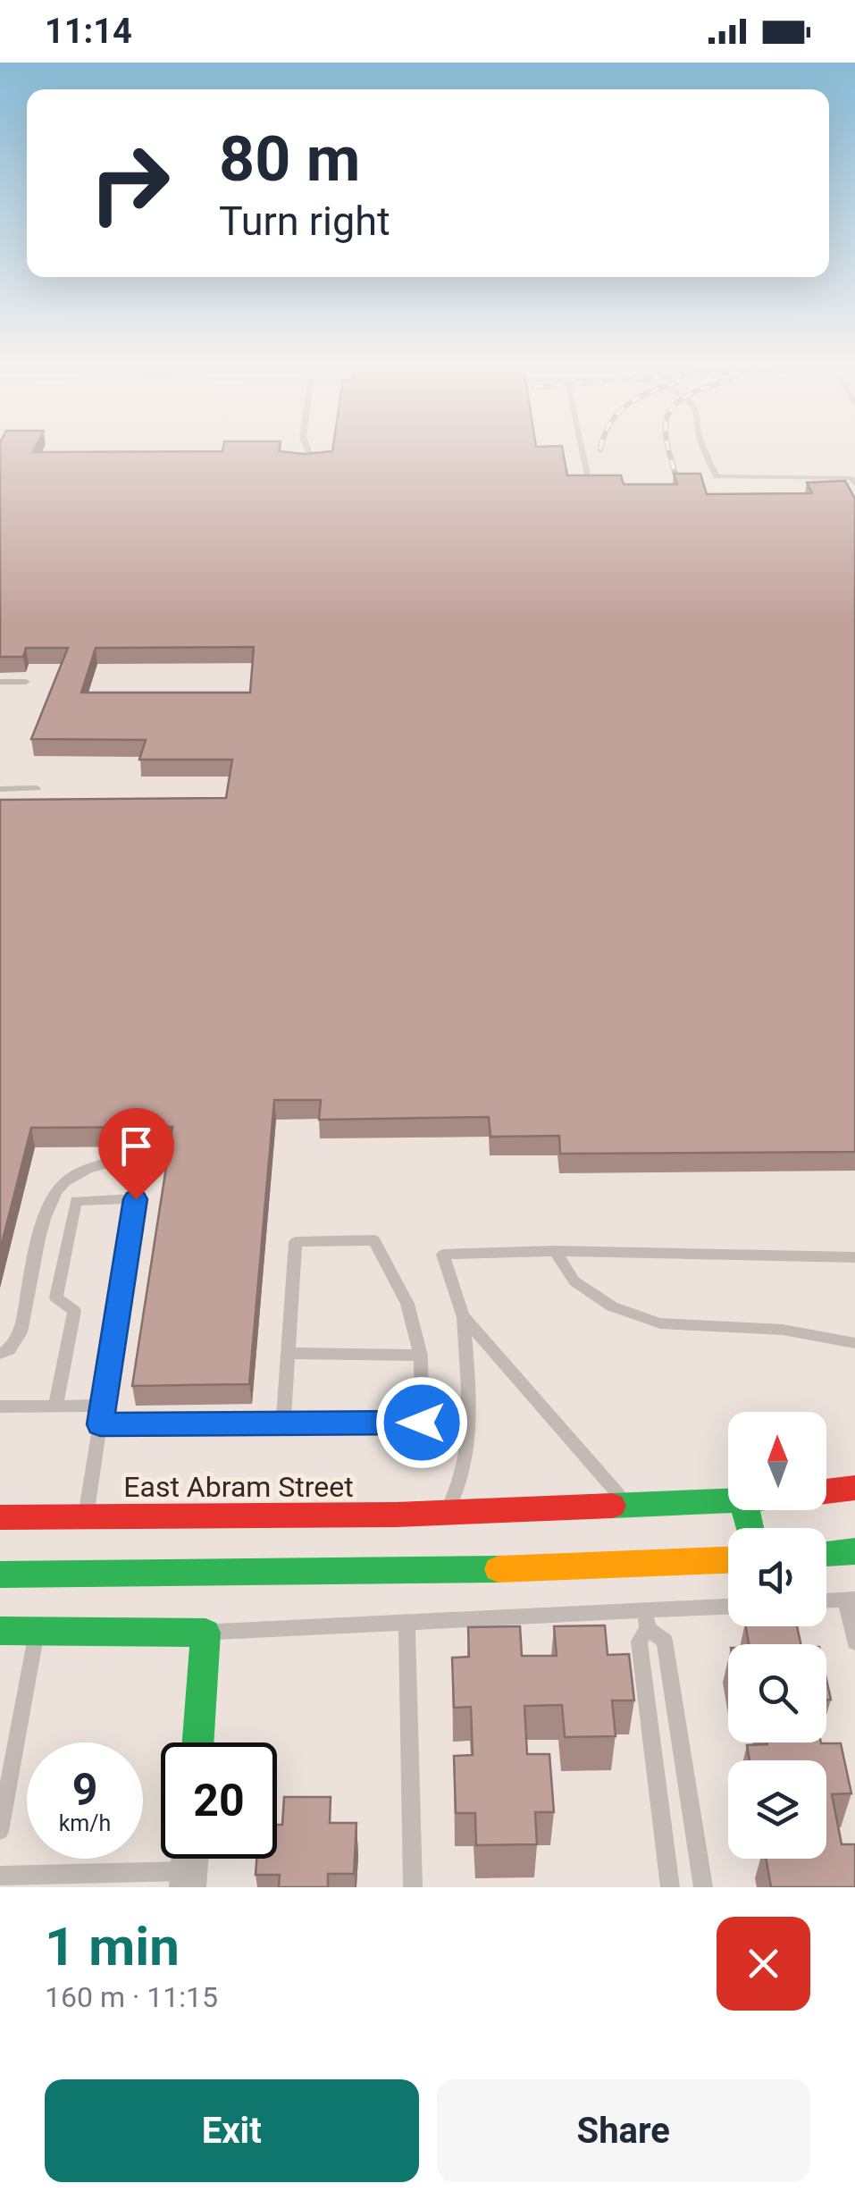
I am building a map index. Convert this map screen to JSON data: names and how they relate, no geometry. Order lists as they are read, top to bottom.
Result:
{
  "streets": {
    "main road": ["East Abram Street"]
  },
  "north": "top",
  "page": {
    "status": "11:14",
    "turn": ["80 m", "Turn right"],
    "speed": "9 km/h",
    "limit": "20",
    "heading": ["1 min", "160 m · 11:15"],
    "buttons": ["Exit", "Share"]
  }
}
